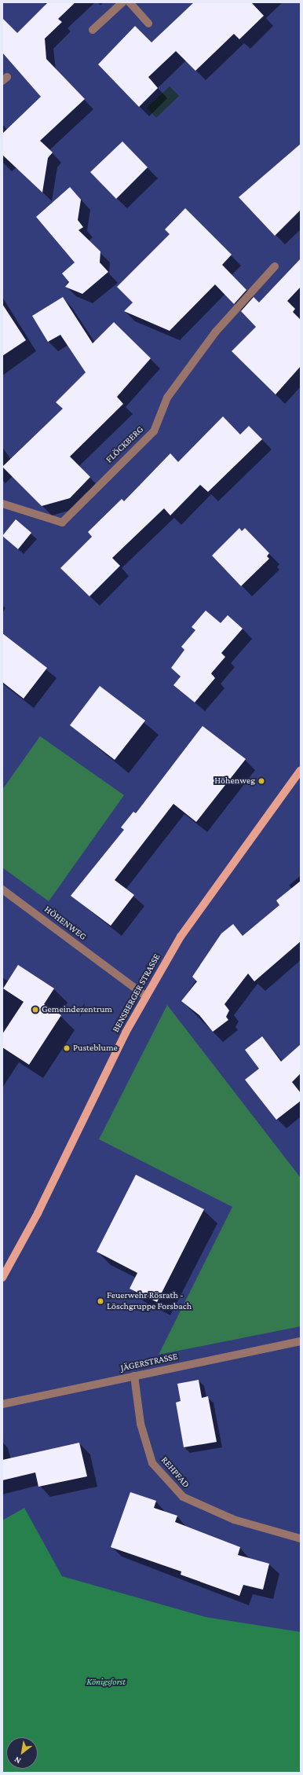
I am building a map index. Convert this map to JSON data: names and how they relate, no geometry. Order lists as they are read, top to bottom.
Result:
{
  "streets": {
    "main road": ["BENSBERGER STRASSE"],
    "street": [
      "FLÖCKBERG",
      "HÖHENWEG",
      "JÄGERSTRASSE",
      "REHPFAD"
    ]
  },
  "crossings": [
    ["HÖHENWEG", "BENSBERGER STRASSE"],
    ["JÄGERSTRASSE", "REHPFAD"]
  ],
  "parks": ["Königsforst"],
  "places": [
    "Höhenweg",
    "Gemeindezentrum",
    "Pusteblume",
    "Feuerwehr Rösrath - Löschgruppe Forsbach"
  ],
  "north": "bottom left"
}
